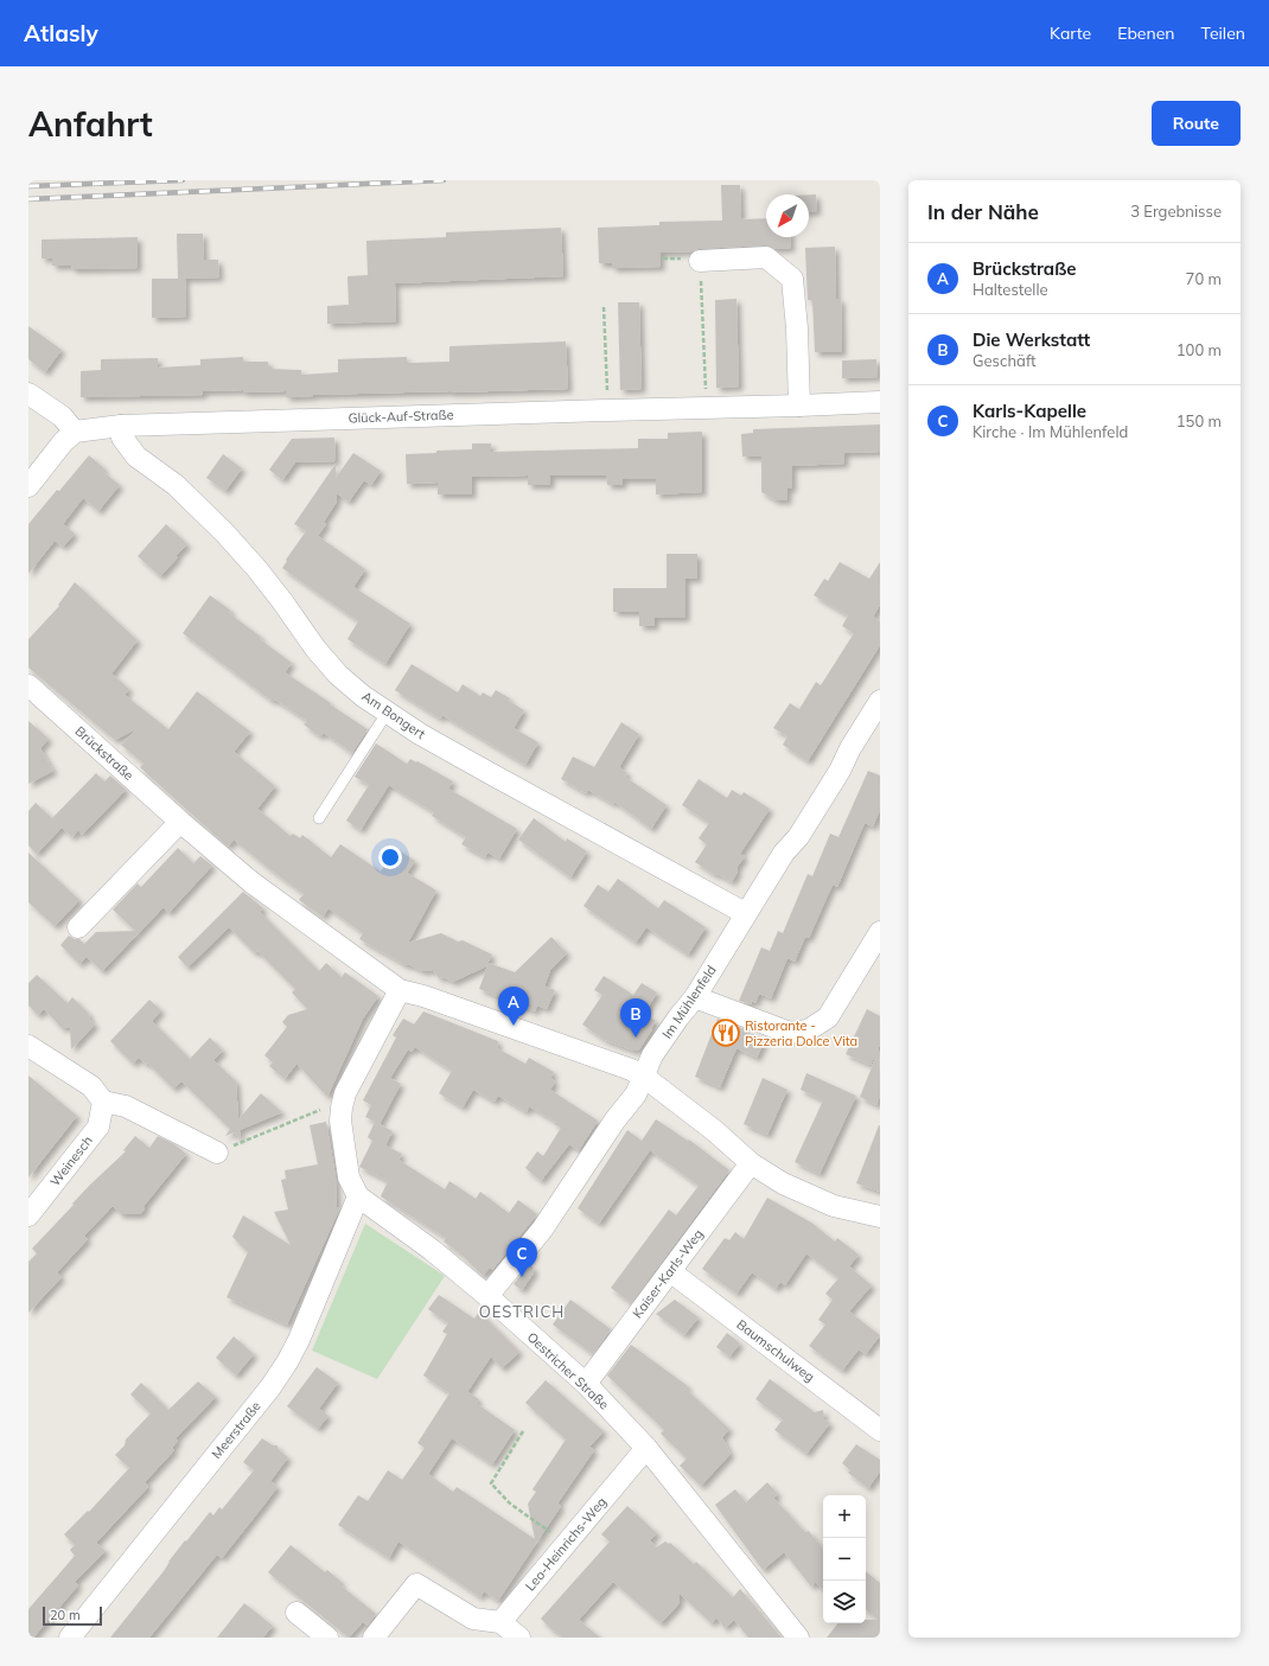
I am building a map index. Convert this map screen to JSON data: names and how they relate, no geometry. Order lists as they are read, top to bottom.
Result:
{
  "streets": {
    "street": [
      "Glück-Auf-Straße",
      "Am Bongert",
      "Brückstraße",
      "Im Mühlenfeld",
      "Weinesch",
      "Kaiser-Karls-Weg",
      "Baumschulweg",
      "Oestricher Straße",
      "Meerstraße",
      "Leo-Heinrichs-Weg"
    ]
  },
  "crossings": [
    ["Glück-Auf-Straße", "Am Bongert"],
    ["Am Bongert", "Im Mühlenfeld"],
    ["Brückstraße", "Im Mühlenfeld"],
    ["Brückstraße", "Kaiser-Karls-Weg"],
    ["Im Mühlenfeld", "Oestricher Straße"],
    ["Kaiser-Karls-Weg", "Baumschulweg"],
    ["Kaiser-Karls-Weg", "Oestricher Straße"],
    ["Oestricher Straße", "Meerstraße"],
    ["Oestricher Straße", "Leo-Heinrichs-Weg"]
  ],
  "districts": ["OESTRICH"],
  "places": {
    "restaurant": ["Ristorante - Pizzeria Dolce Vita"]
  },
  "scale_bar": "20 m",
  "north": "bottom left",
  "page": {
    "header": "Atlasly",
    "nav": ["Karte", "Ebenen", "Teilen"],
    "buttons": "Route",
    "title": "Anfahrt",
    "heading": ["In der Nähe", "3 Ergebnisse"],
    "list": [
      {
        "mark": "A",
        "name": "Brückstraße",
        "note": "Haltestelle",
        "value": "70 m"
      },
      {
        "mark": "B",
        "name": "Die Werkstatt",
        "note": "Geschäft",
        "value": "100 m"
      },
      {
        "mark": "C",
        "name": "Karls-Kapelle",
        "note": "Kirche · Im Mühlenfeld",
        "value": "150 m"
      }
    ],
    "pins": ["A", "B", "C"],
    "map_buttons": ["+", "−"],
    "scale": "20 m"
  }
}
